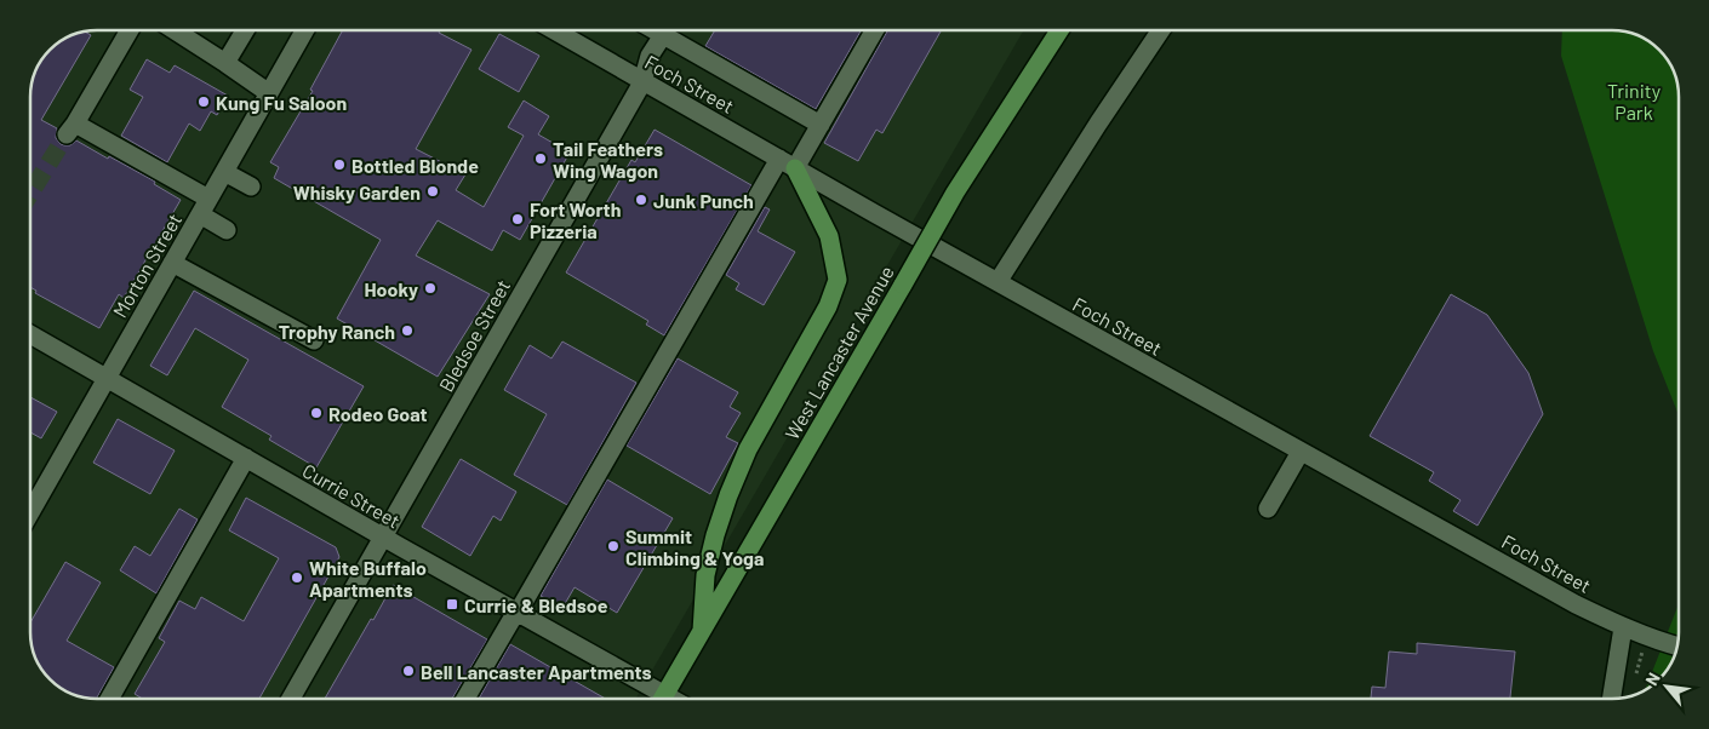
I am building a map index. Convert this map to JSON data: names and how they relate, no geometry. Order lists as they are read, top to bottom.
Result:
{
  "streets": {
    "main road": ["West Lancaster Avenue"],
    "street": [
      "Foch Street",
      "Morton Street",
      "Bledsoe Street",
      "Currie Street"
    ]
  },
  "crossings": [
    ["Foch Street", "Bledsoe Street"],
    ["Morton Street", "Currie Street"],
    ["Bledsoe Street", "Currie Street"]
  ],
  "parks": ["Trinity Park"],
  "places": {
    "other": [
      "Kung Fu Saloon",
      "Tail Feathers Wing Wagon",
      "Bottled Blonde",
      "Whisky Garden",
      "Junk Punch",
      "Fort Worth Pizzeria",
      "Hooky",
      "Trophy Ranch",
      "Rodeo Goat",
      "Summit Climbing & Yoga",
      "White Buffalo Apartments",
      "Bell Lancaster Apartments"
    ],
    "transit": ["Currie & Bledsoe"]
  },
  "north": "top left"
}
